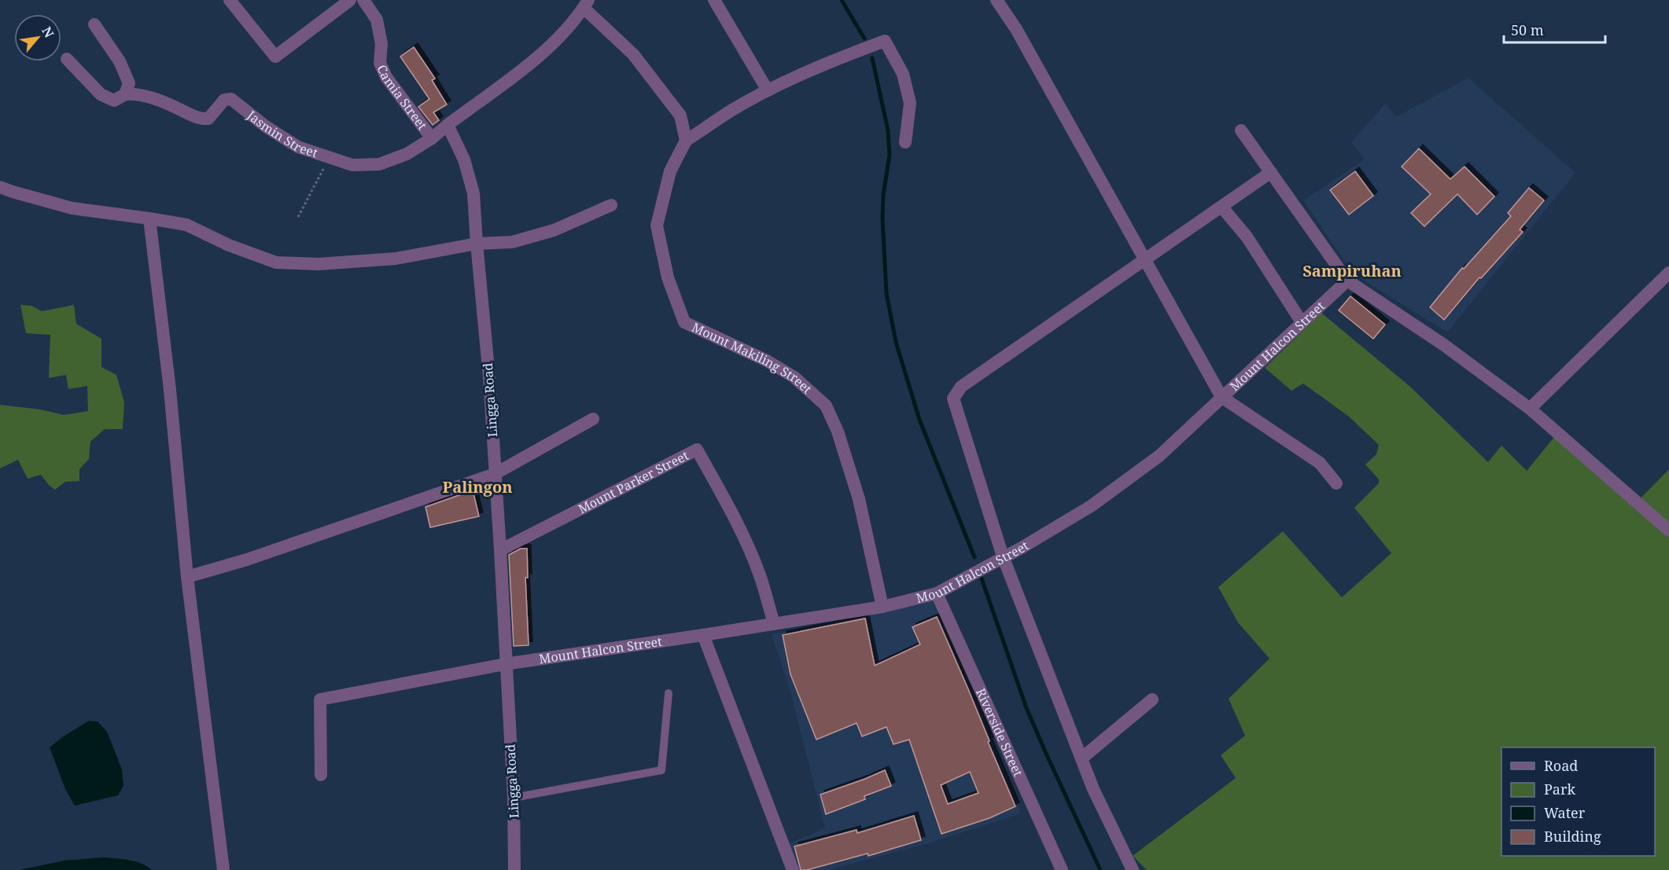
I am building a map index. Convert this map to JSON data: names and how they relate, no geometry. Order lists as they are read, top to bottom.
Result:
{
  "streets": {
    "street": [
      "Camia Street",
      "Jasmin Street",
      "Mount Halcon Street",
      "Mount Makiling Street",
      "Lingga Road",
      "Mount Parker Street",
      "Riverside Street"
    ]
  },
  "crossings": [
    ["Camia Street", "Jasmin Street"],
    ["Jasmin Street", "Lingga Road"],
    ["Mount Halcon Street", "Mount Makiling Street"],
    ["Mount Halcon Street", "Lingga Road"],
    ["Mount Halcon Street", "Mount Parker Street"],
    ["Mount Halcon Street", "Riverside Street"],
    ["Lingga Road", "Mount Parker Street"]
  ],
  "districts": ["Sampiruhan", "Palingon"],
  "legend": [
    "Road",
    "Park",
    "Water",
    "Building"
  ],
  "scale_bar": "50 m",
  "north": "top right"
}
